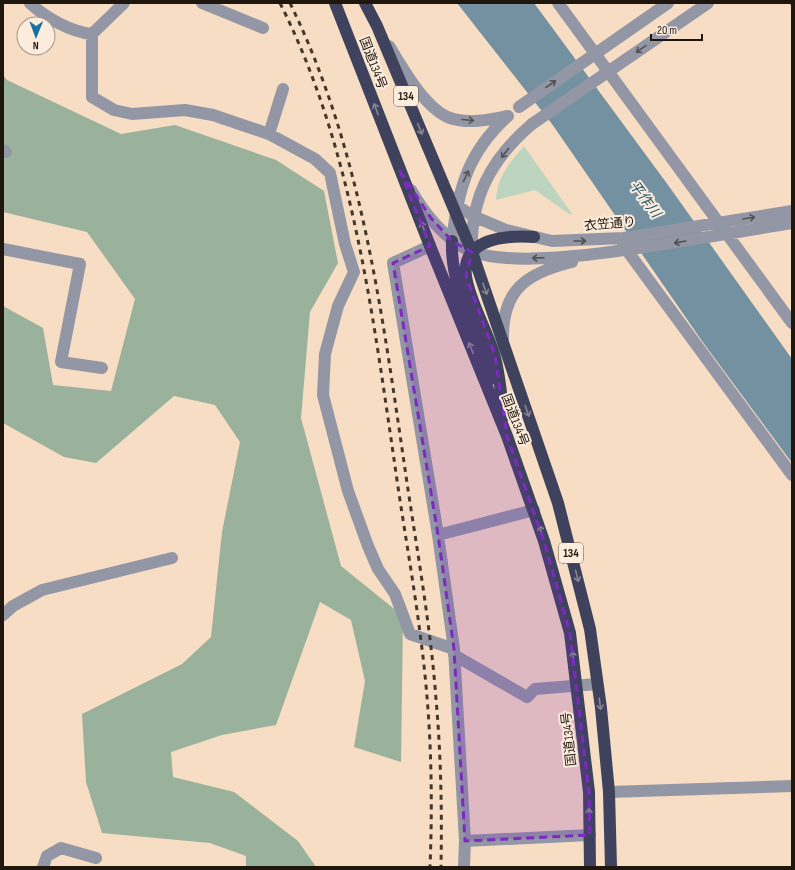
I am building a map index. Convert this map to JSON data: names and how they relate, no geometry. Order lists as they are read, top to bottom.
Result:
{
  "streets": {
    "highway": ["国道134号", "134"],
    "street": ["衣笠通り"]
  },
  "crossings": [
    ["国道134号", "衣笠通り"]
  ],
  "water": ["平作川"],
  "scale_bar": "20 m",
  "north": "bottom"
}
